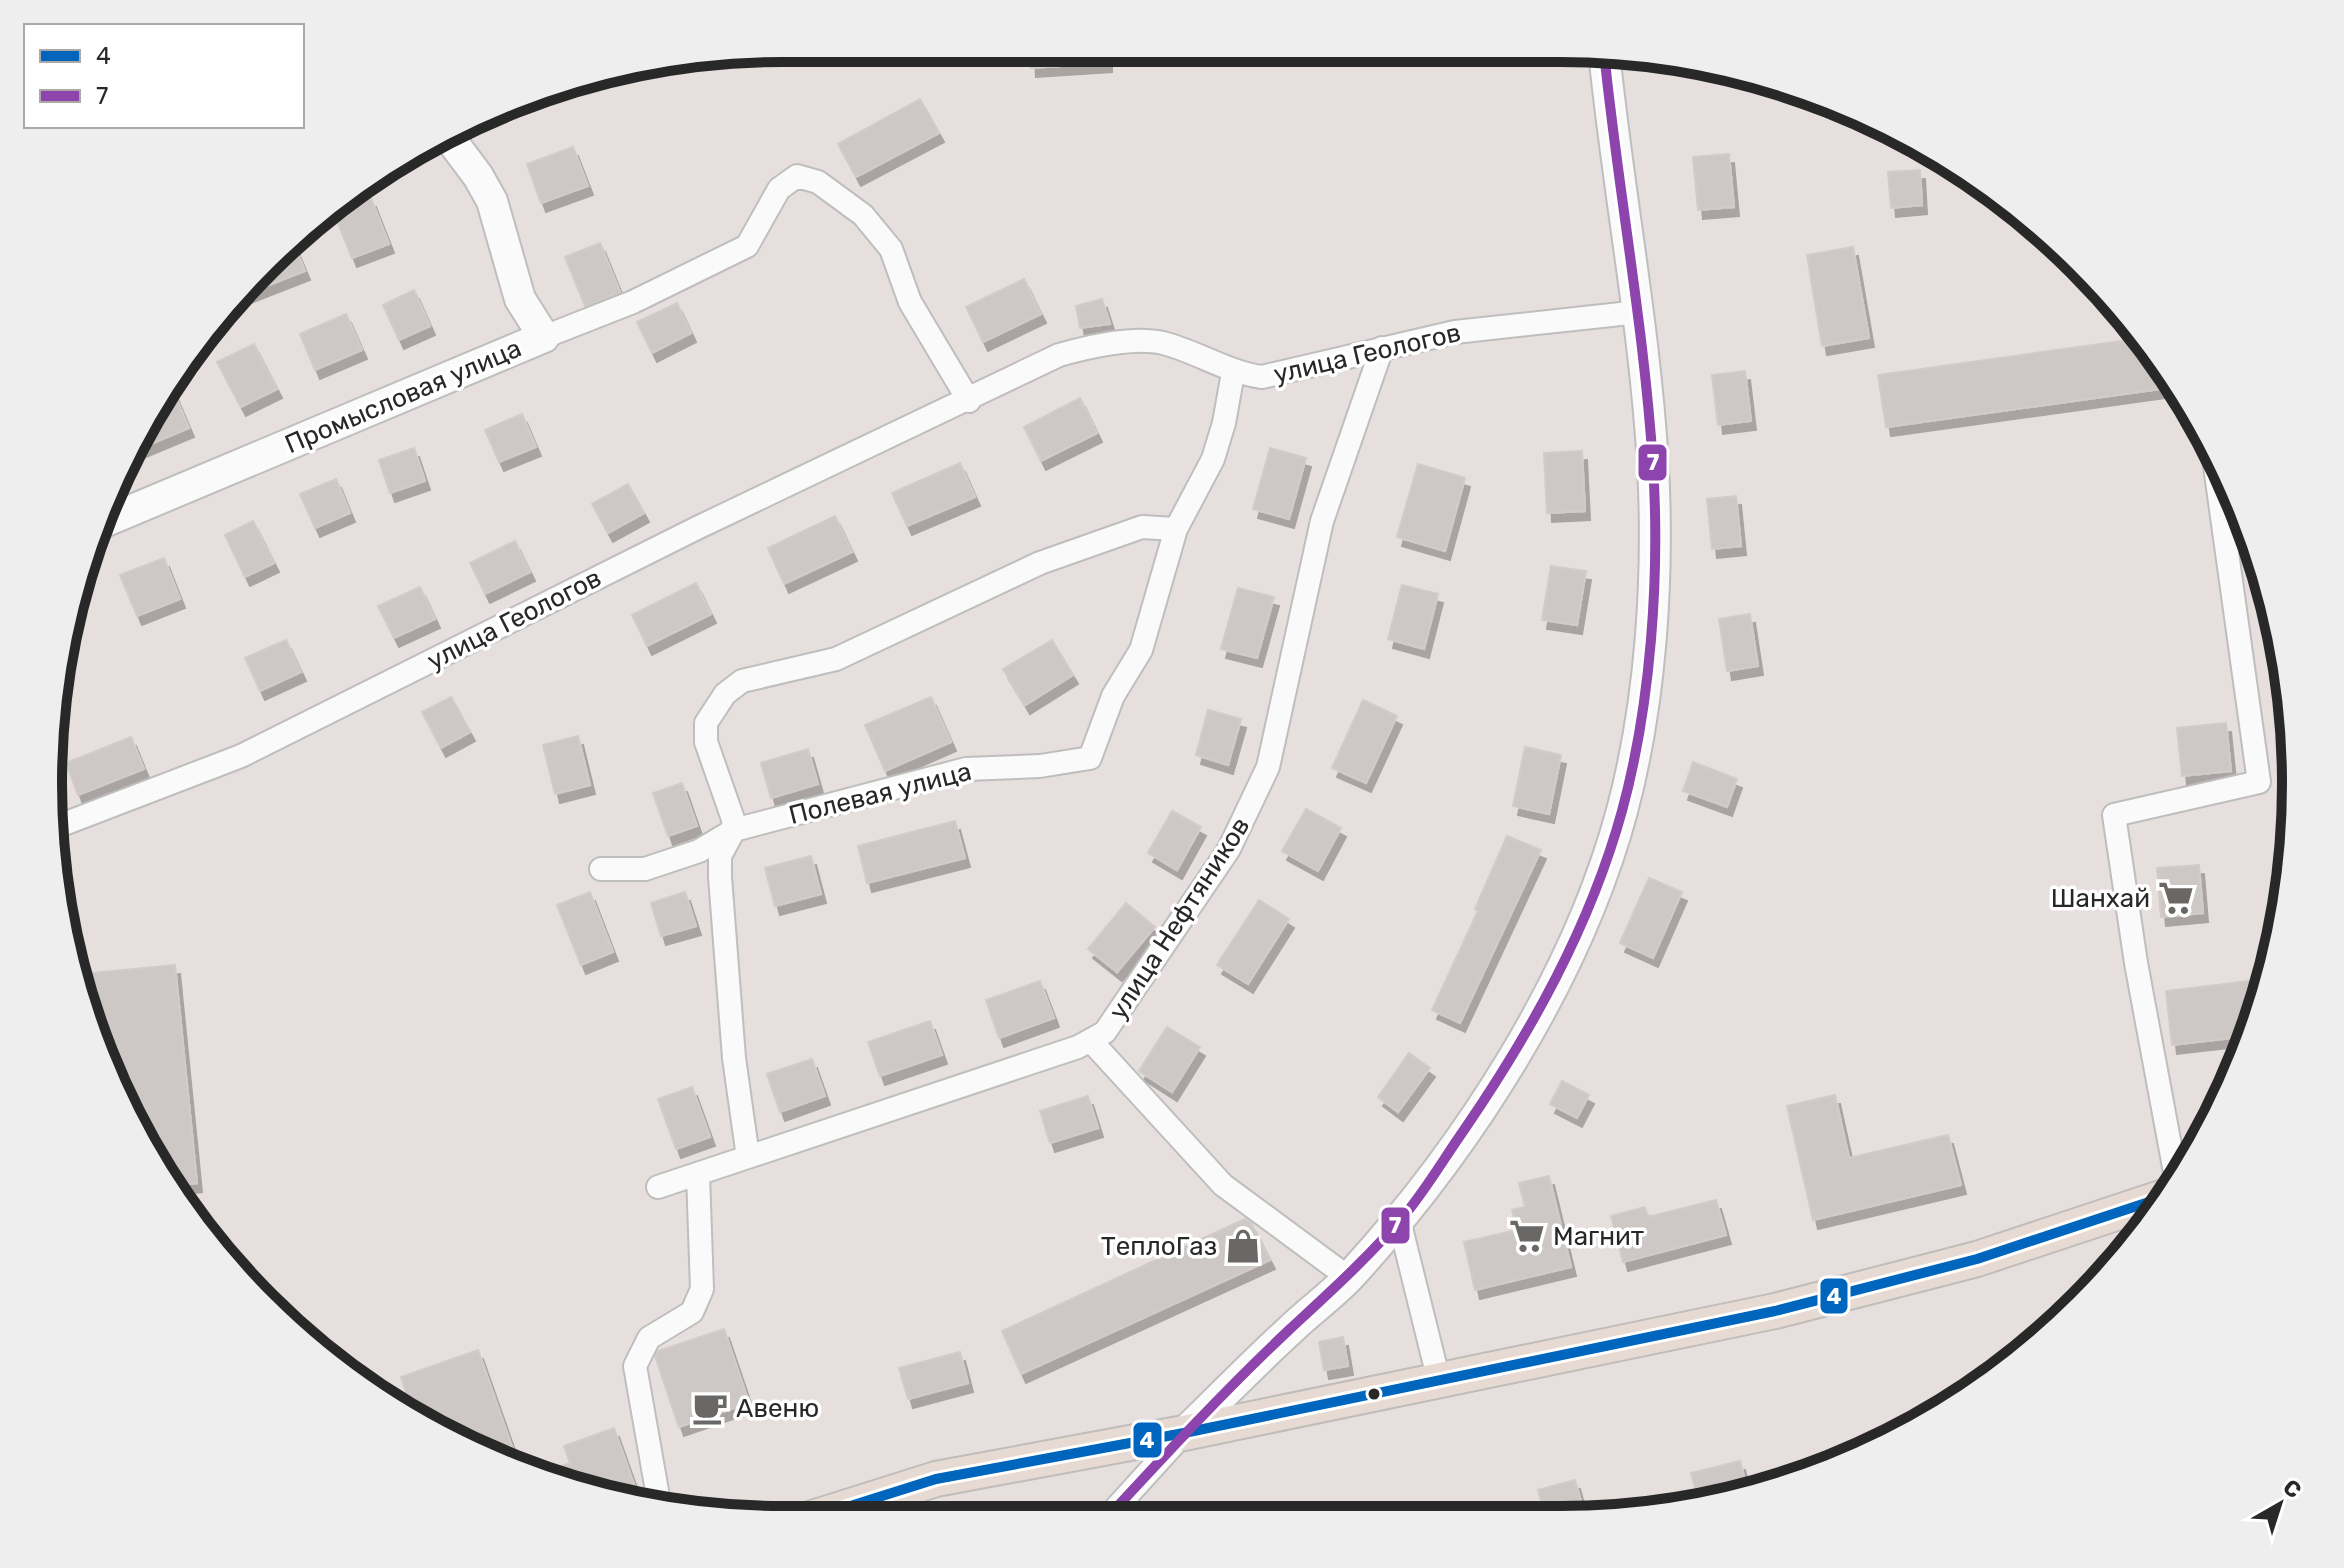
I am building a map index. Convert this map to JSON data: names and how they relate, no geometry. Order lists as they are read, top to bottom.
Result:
{
  "streets": {
    "street": [
      "улица Геологов",
      "Промысловая улица",
      "Полевая улица",
      "улица Нефтяников"
    ]
  },
  "crossings": [
    ["улица Геологов", "Полевая улица"],
    ["улица Геологов", "улица Нефтяников"]
  ],
  "places": {
    "supermarket": ["Шанхай", "Магнит"],
    "shop": ["ТеплоГаз"],
    "cafe": ["Авеню"]
  },
  "lines": ["transit line 7", "transit line 4"],
  "legend": ["4", "7"],
  "north": "top right"
}
